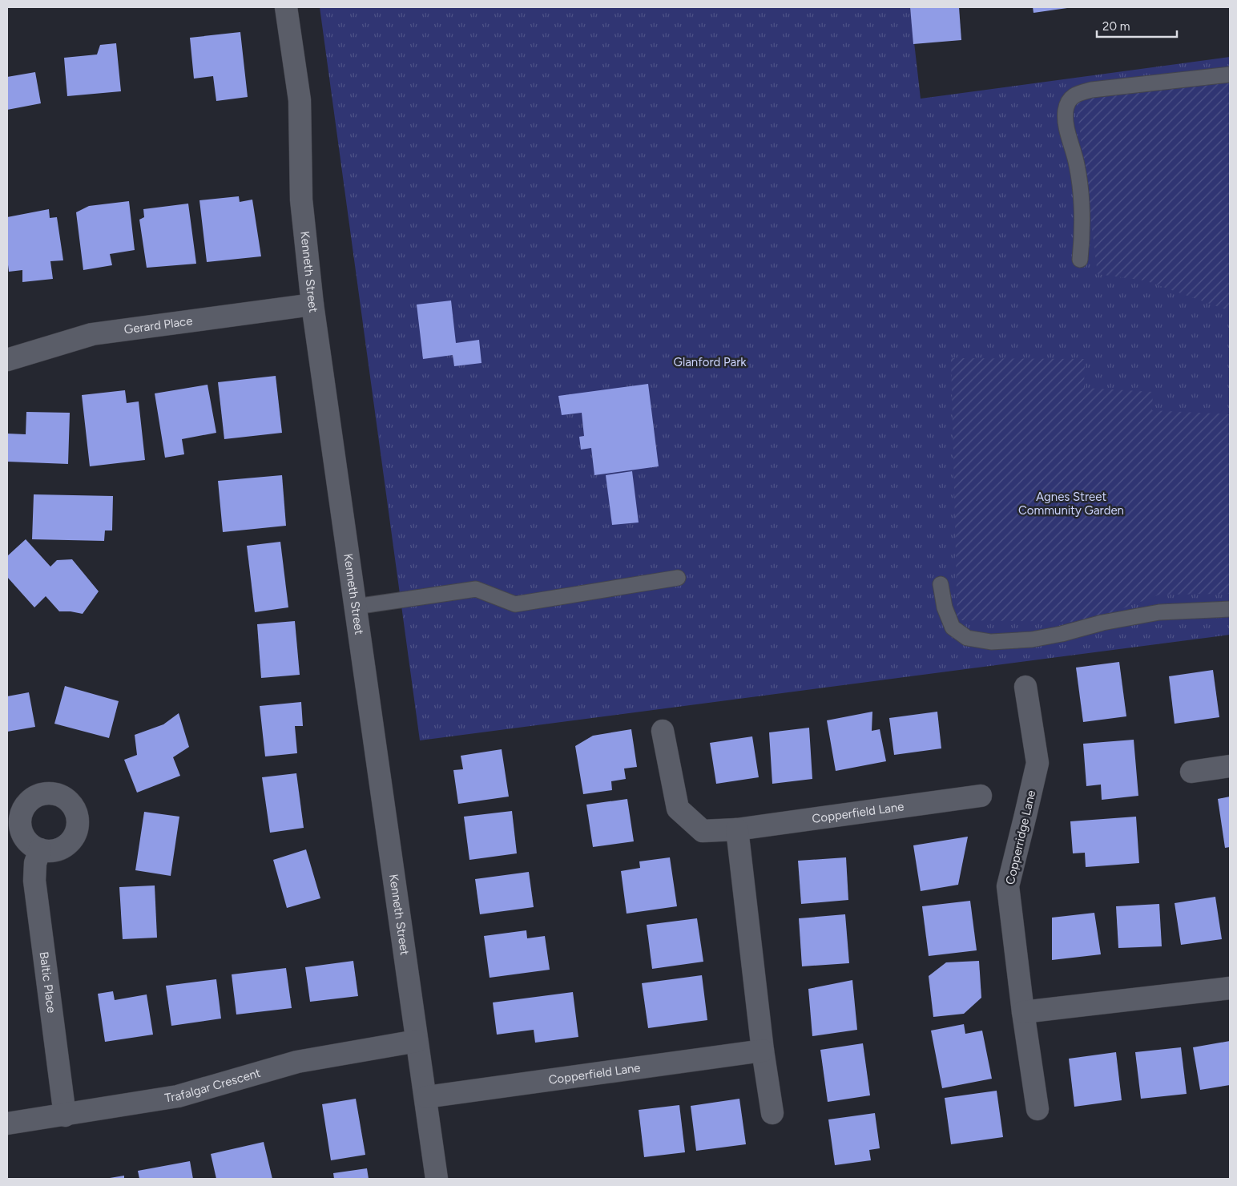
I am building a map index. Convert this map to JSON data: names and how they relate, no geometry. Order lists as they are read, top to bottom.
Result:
{
  "streets": {
    "street": [
      "Kenneth Street",
      "Gerard Place",
      "Copperfield Lane",
      "Copperridge Lane",
      "Baltic Place",
      "Trafalgar Crescent"
    ]
  },
  "crossings": [
    ["Kenneth Street", "Gerard Place"],
    ["Kenneth Street", "Copperfield Lane"],
    ["Kenneth Street", "Trafalgar Crescent"],
    ["Baltic Place", "Trafalgar Crescent"]
  ],
  "parks": ["Glanford Park", "Agnes Street Community Garden"],
  "scale_bar": "20 m"
}
